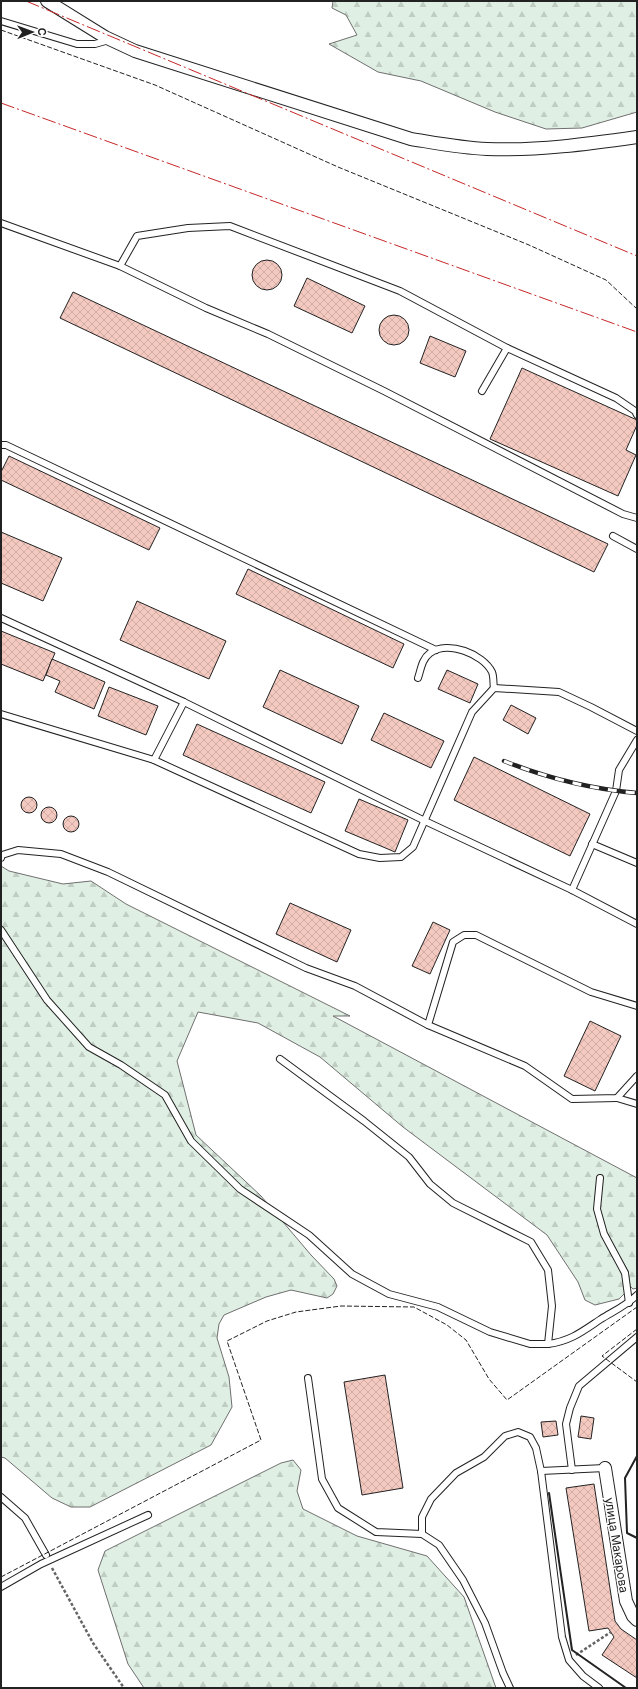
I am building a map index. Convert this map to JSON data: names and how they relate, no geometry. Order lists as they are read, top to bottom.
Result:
{
  "streets": {
    "street": ["улица Макарова"]
  },
  "north": "right"
}
